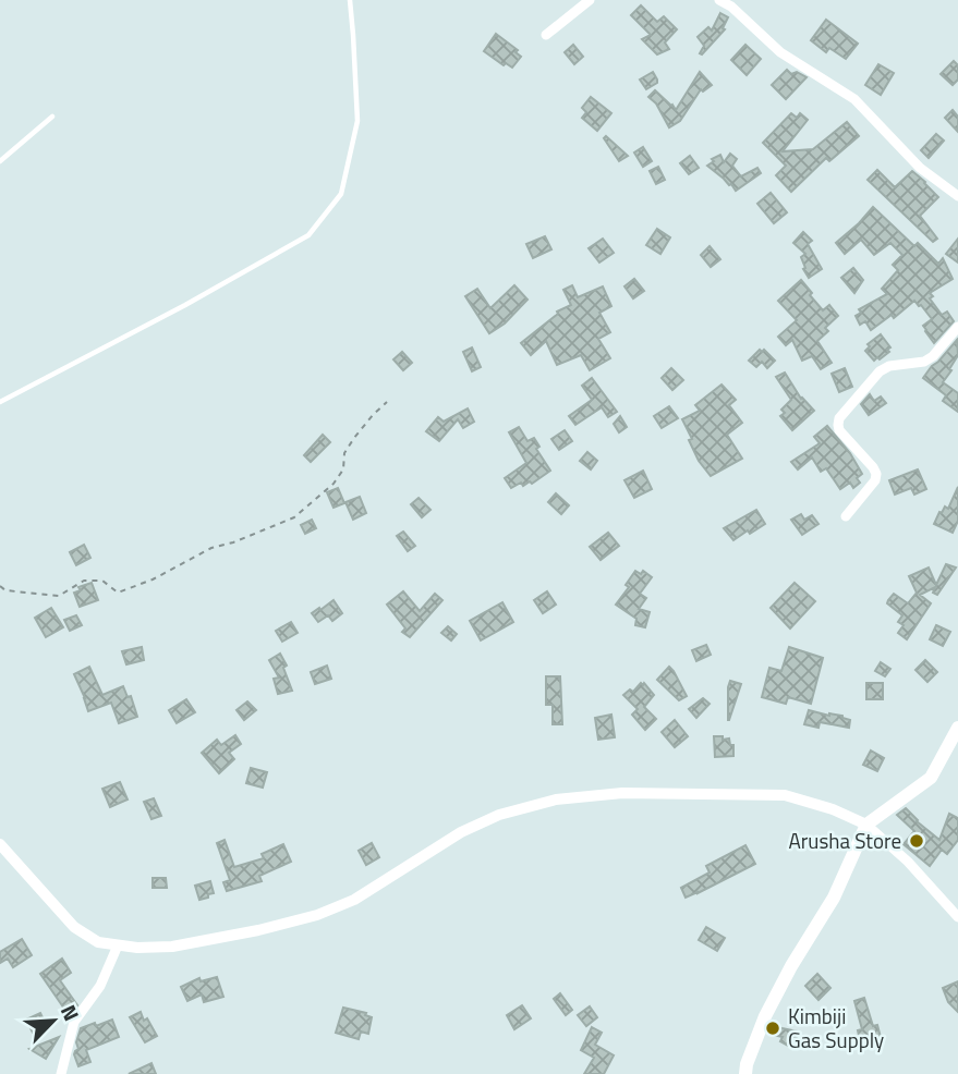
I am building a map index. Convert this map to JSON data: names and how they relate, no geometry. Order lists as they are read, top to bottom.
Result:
{
  "places": ["Arusha Store", "Kimbiji Gas Supply"],
  "north": "top right"
}
